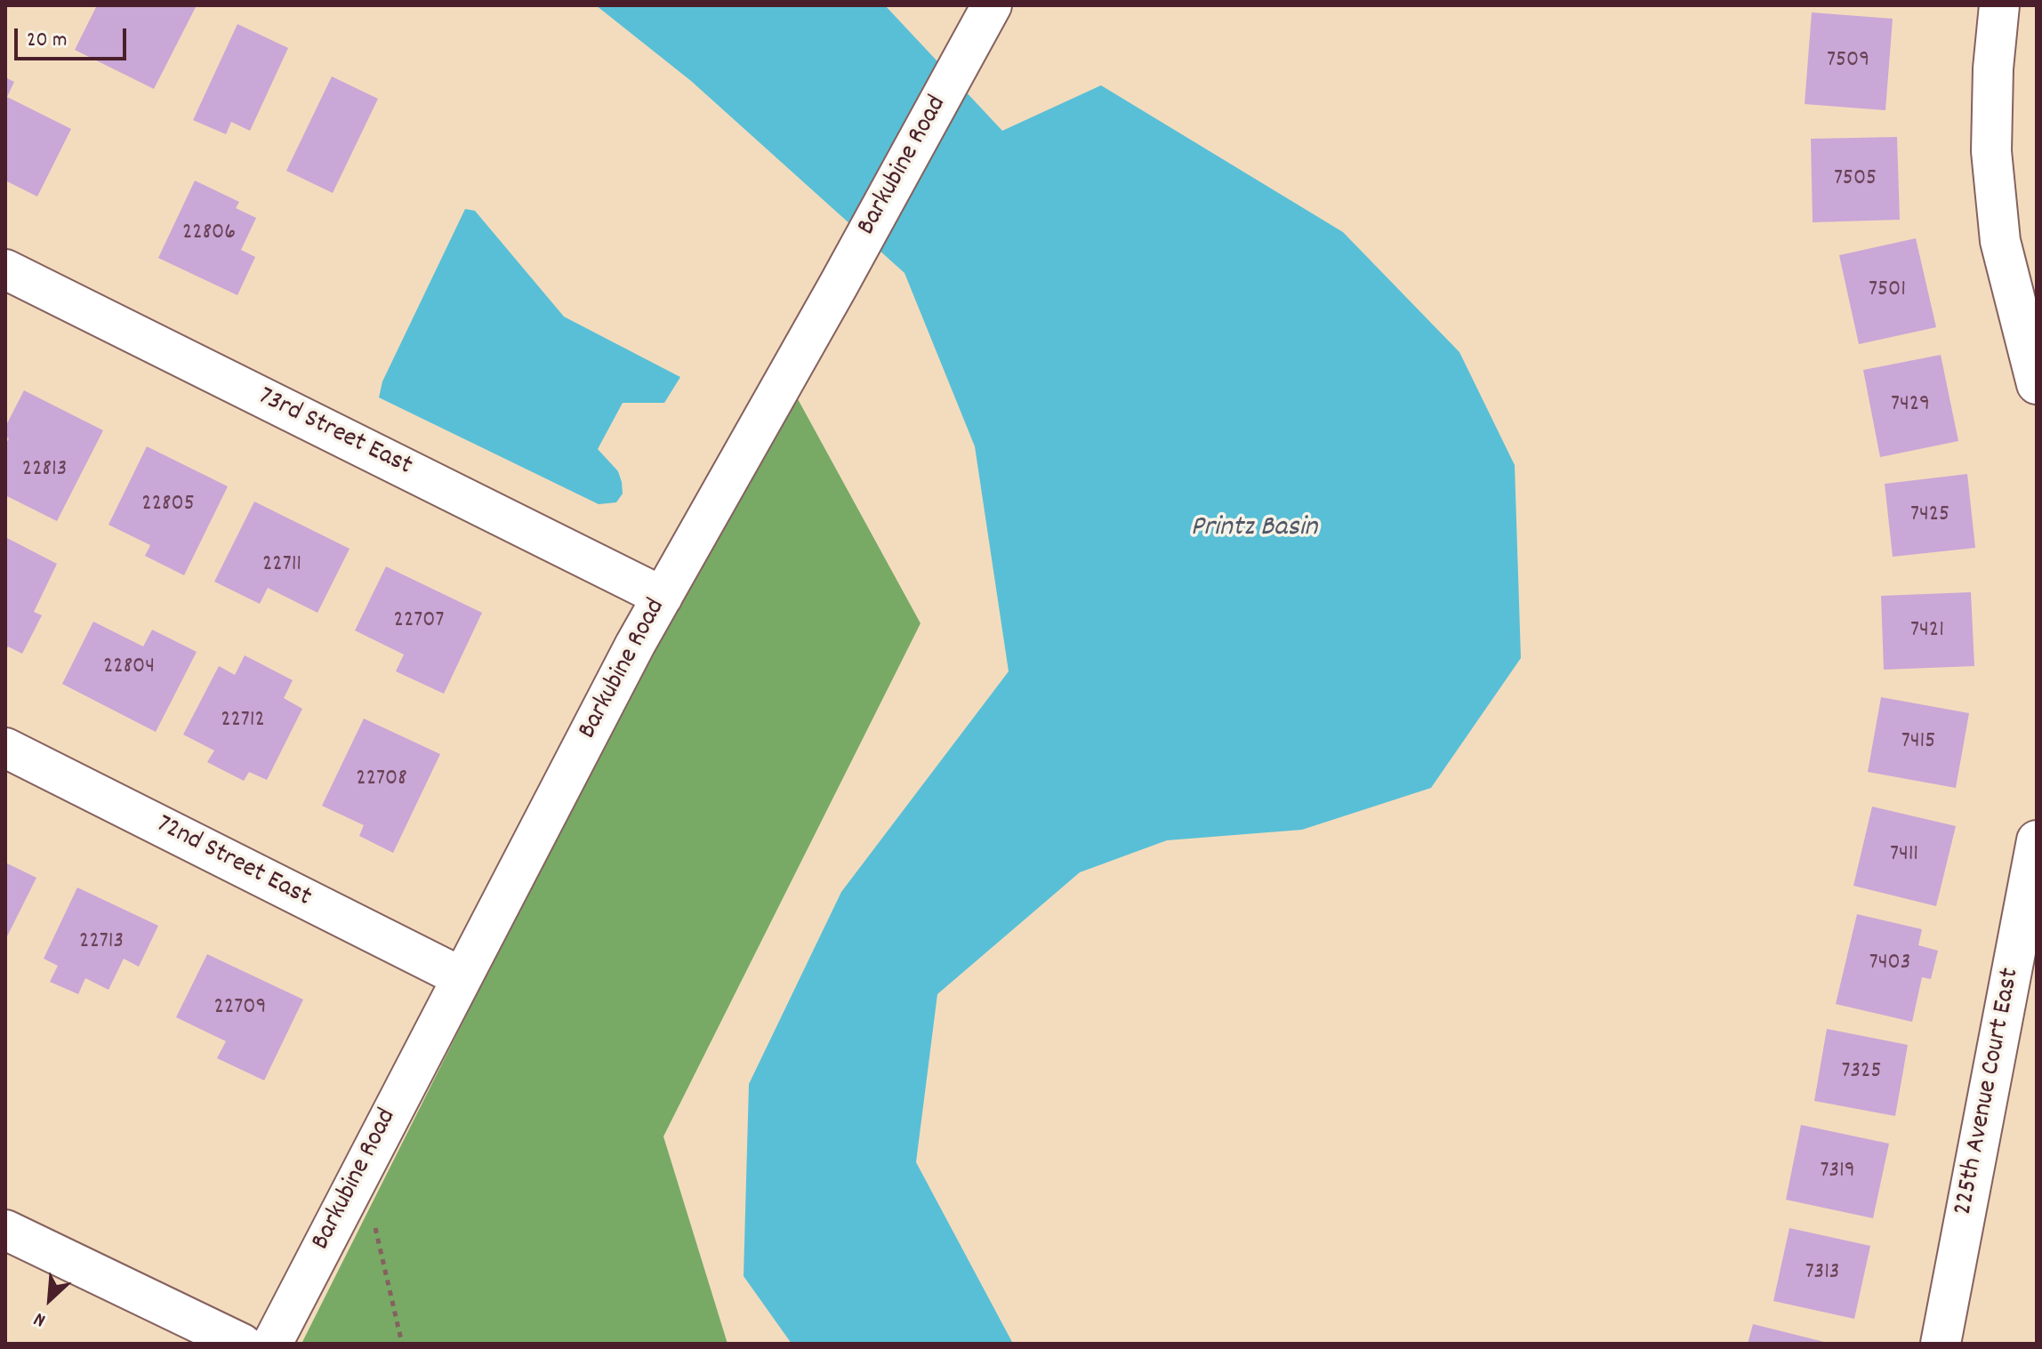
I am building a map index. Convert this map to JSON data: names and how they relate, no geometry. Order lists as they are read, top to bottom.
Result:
{
  "streets": {
    "street": [
      "Barkubine Road",
      "73rd Street East",
      "72nd Street East",
      "225th Avenue Court East"
    ]
  },
  "crossings": [
    ["Barkubine Road", "73rd Street East"],
    ["Barkubine Road", "72nd Street East"]
  ],
  "water": ["Printz Basin"],
  "house_numbers": [
    "7509",
    "7505",
    "22806",
    "7501",
    "7429",
    "22813",
    "22805",
    "7425",
    "22711",
    "22707",
    "7421",
    "22804",
    "22712",
    "7415",
    "22708",
    "7411",
    "22713",
    "7403",
    "22709",
    "7325",
    "7319",
    "7313"
  ],
  "scale_bar": "20 m",
  "north": "bottom left"
}
